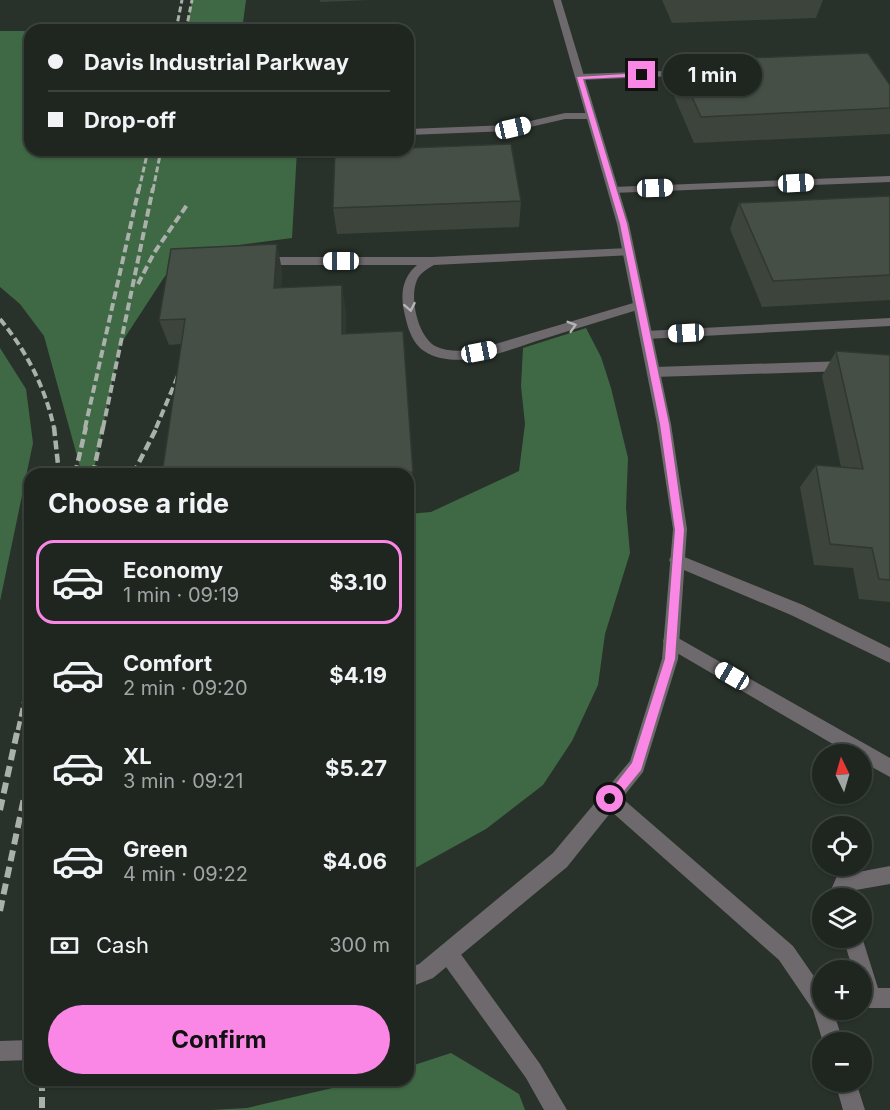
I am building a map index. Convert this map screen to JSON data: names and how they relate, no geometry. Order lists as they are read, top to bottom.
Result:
{
  "north": "top",
  "page": {
    "banner": ["Davis Industrial Parkway", "Drop-off"],
    "bubble": "1 min",
    "heading": "Choose a ride",
    "list": [
      {
        "name": "Economy",
        "note": "1 min · 09:19",
        "value": "$3.10"
      },
      {
        "name": "Comfort",
        "note": "2 min · 09:20",
        "value": "$4.19"
      },
      {
        "name": "XL",
        "note": "3 min · 09:21",
        "value": "$5.27"
      },
      {
        "name": "Green",
        "note": "4 min · 09:22",
        "value": "$4.06"
      }
    ],
    "map_buttons": ["+", "−"],
    "pay": ["Cash", "300 m"],
    "buttons": "Confirm"
  }
}
